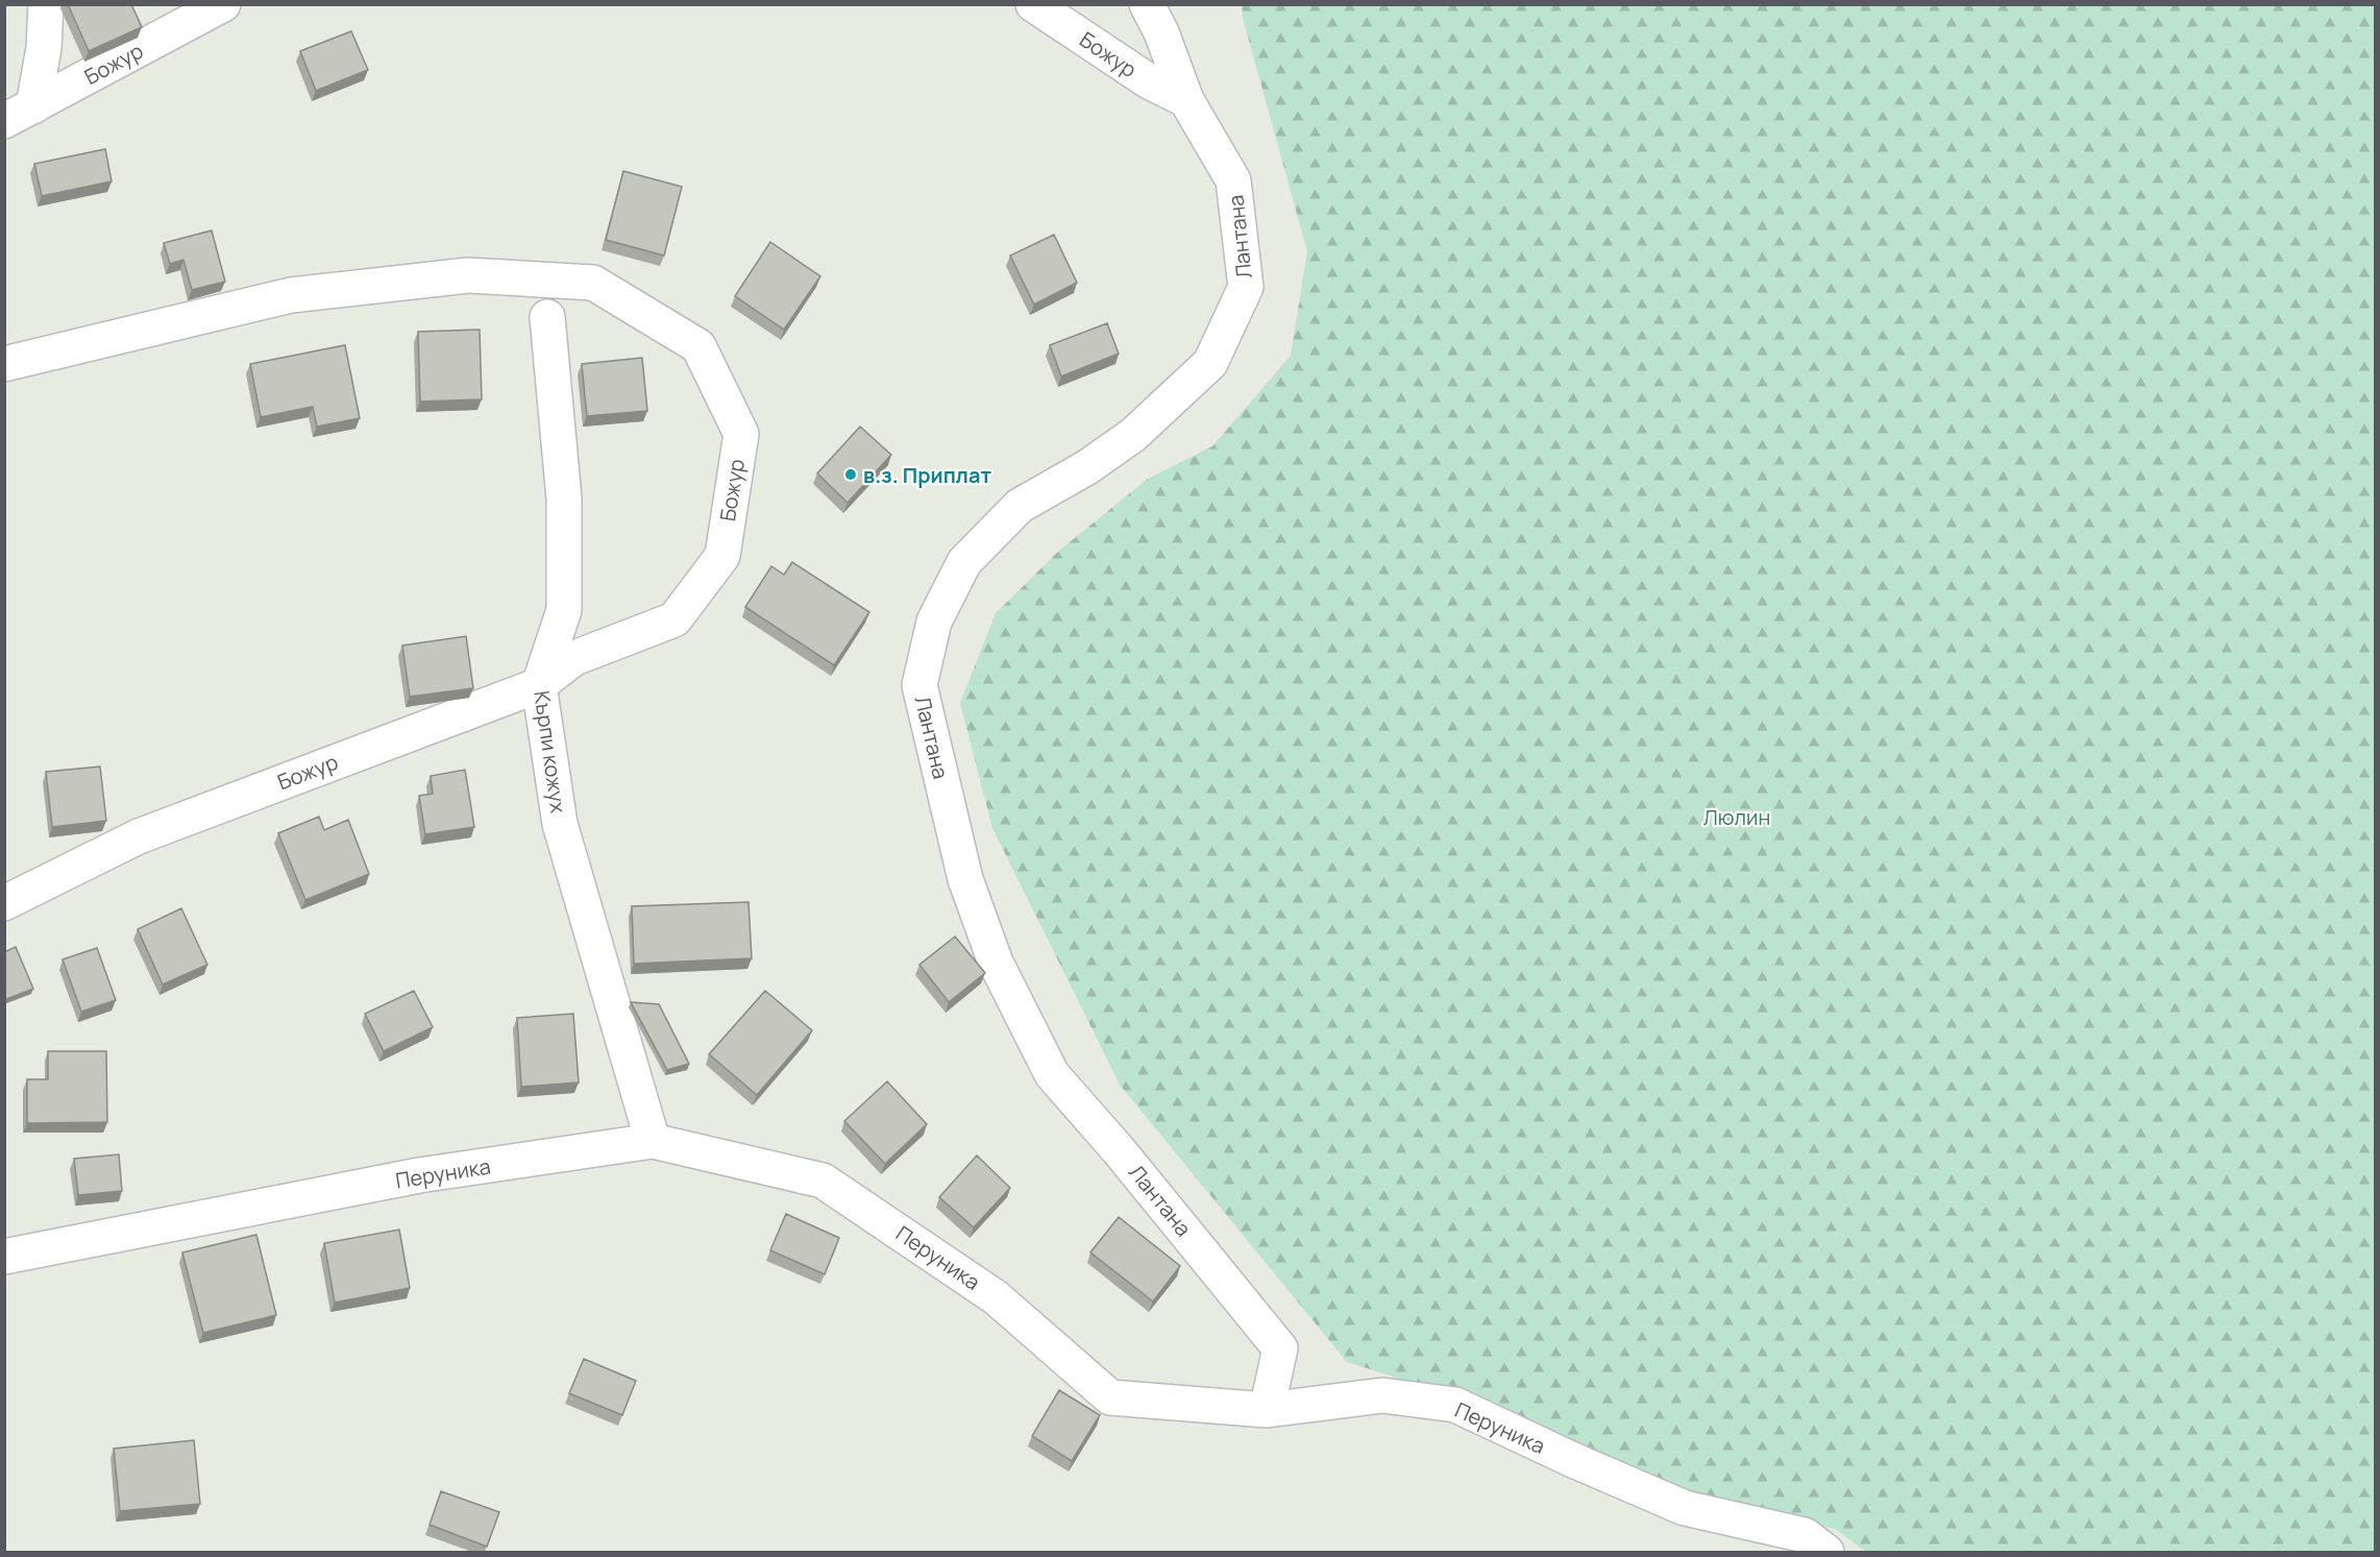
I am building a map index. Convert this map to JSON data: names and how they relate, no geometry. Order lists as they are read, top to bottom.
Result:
{
  "streets": {
    "street": [
      "Божур",
      "Лантана",
      "Кърпи кожух",
      "Перуника"
    ]
  },
  "crossings": [
    ["Божур", "Лантана"],
    ["Божур", "Кърпи кожух"],
    ["Лантана", "Перуника"],
    ["Кърпи кожух", "Перуника"]
  ],
  "parks": ["Люлин"],
  "places": ["в.з. Приплат"]
}
